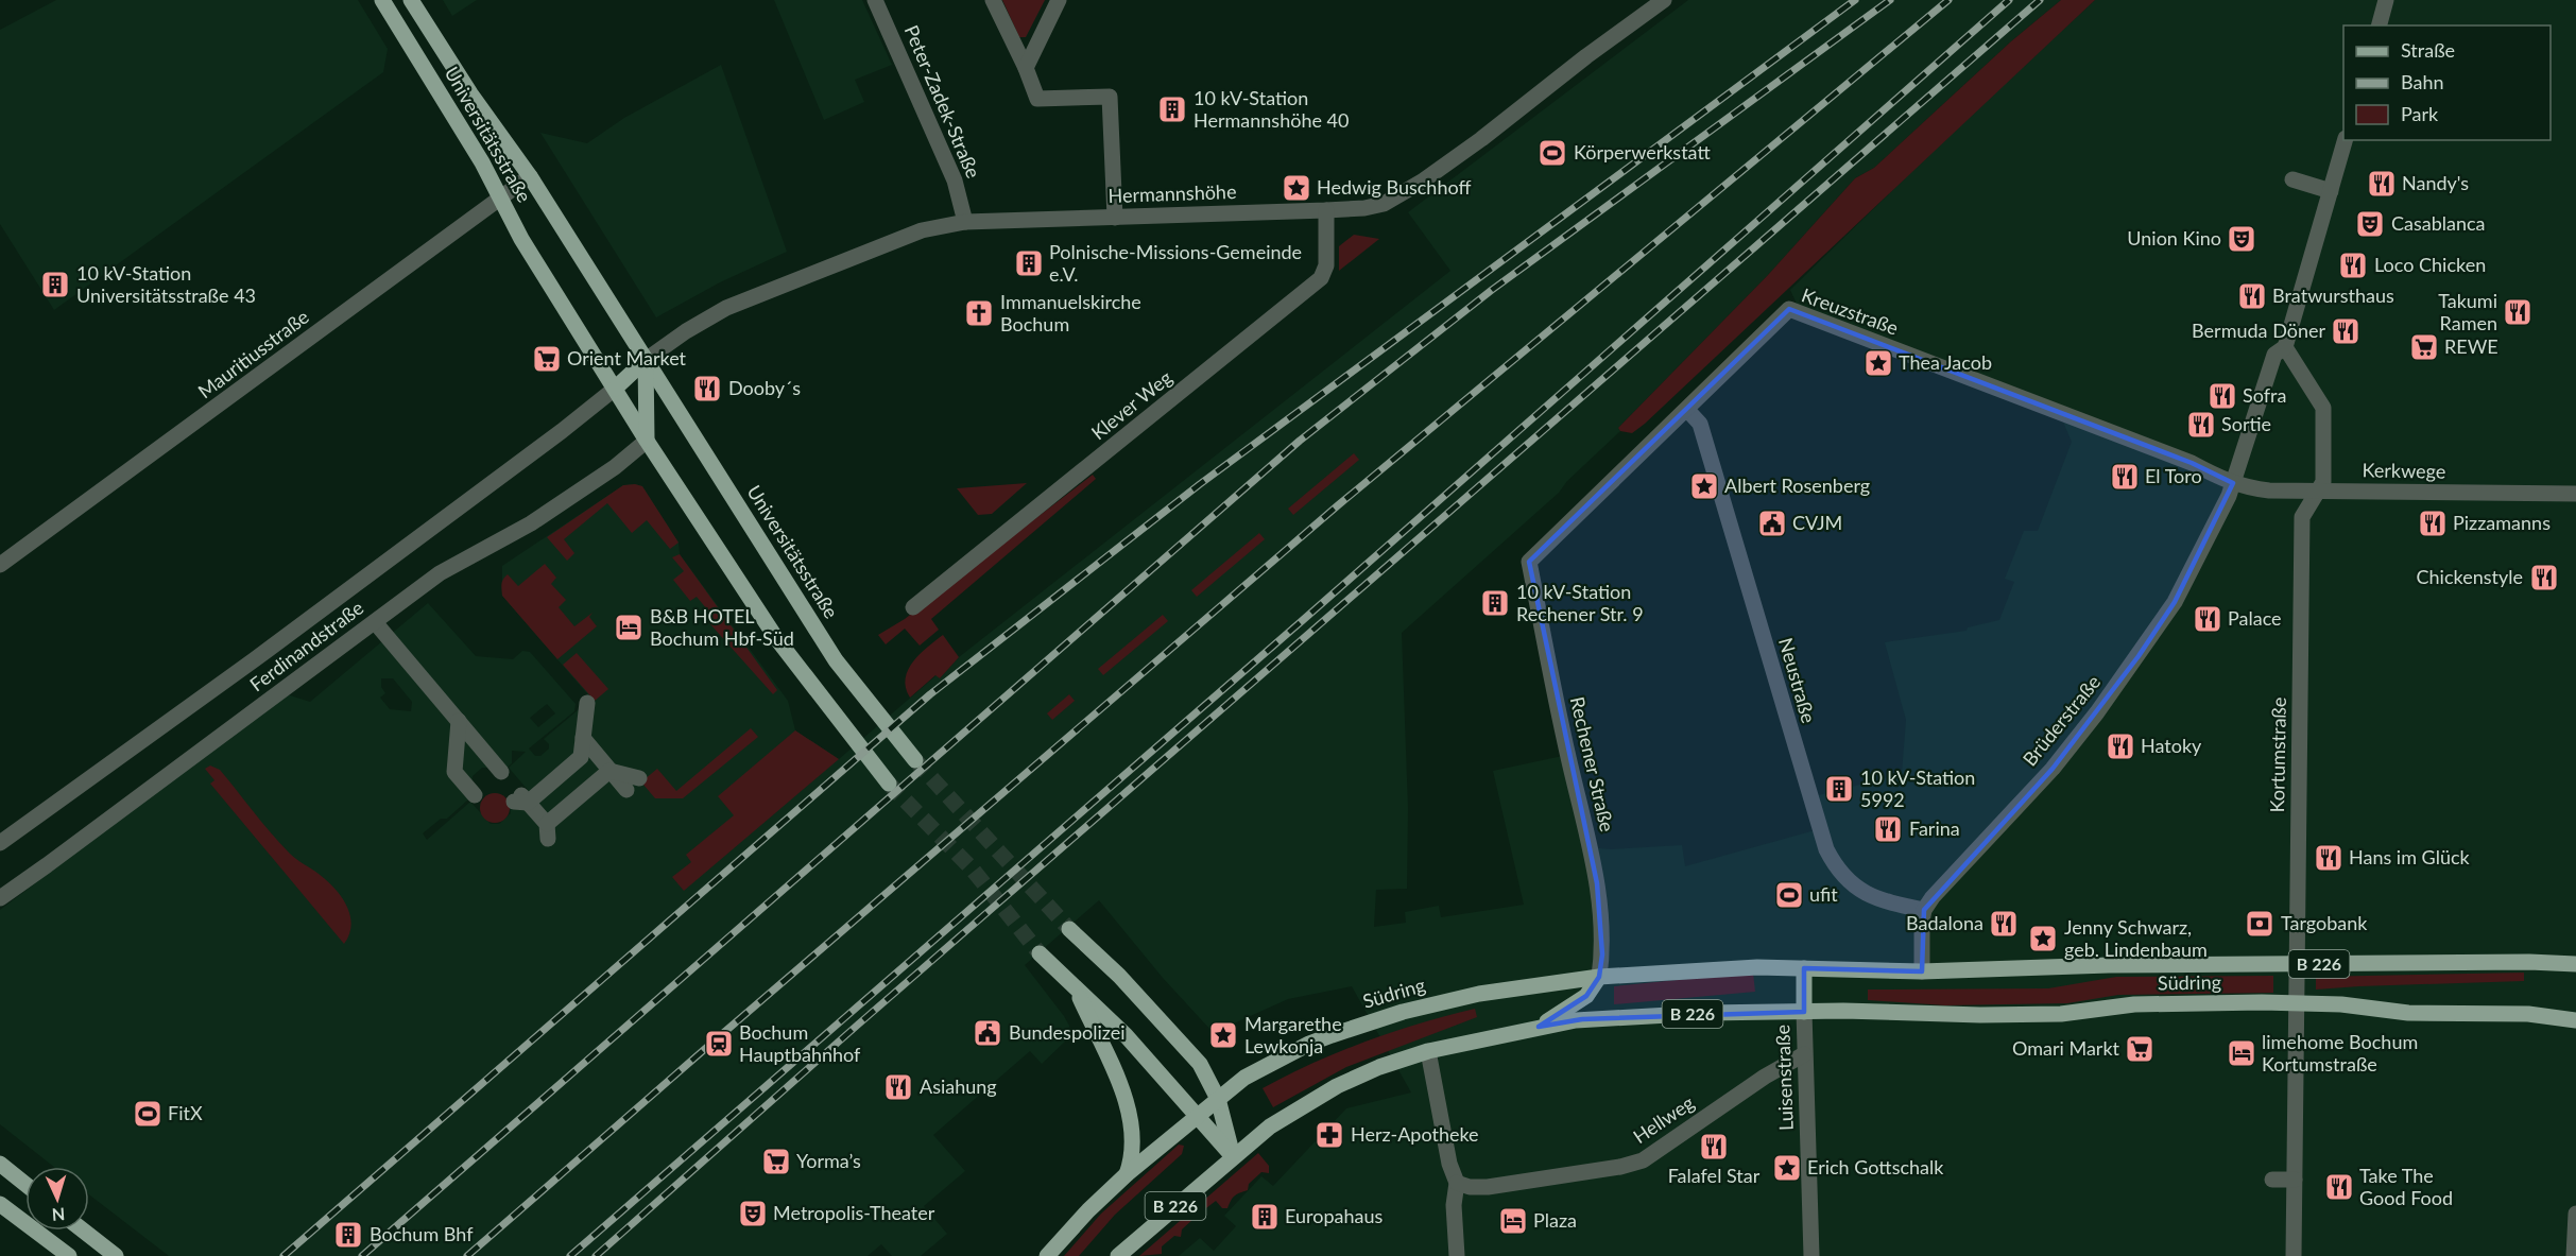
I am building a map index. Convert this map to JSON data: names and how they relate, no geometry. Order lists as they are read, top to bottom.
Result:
{
  "streets": {
    "main road": ["Universitätsstraße", "B 226", "Südring"],
    "street": [
      "Peter-Zadek-Straße",
      "Hermannshöhe",
      "Kreuzstraße",
      "Mauritiusstraße",
      "Klever Weg",
      "Kerkwege",
      "Ferdinandstraße",
      "Neustraße",
      "Brüderstraße",
      "Kortumstraße",
      "Rechener Straße",
      "Luisenstraße",
      "Hellweg"
    ]
  },
  "crossings": [
    ["Peter-Zadek-Straße", "Hermannshöhe"],
    ["Universitätsstraße", "Hermannshöhe"],
    ["Universitätsstraße", "Mauritiusstraße"],
    ["Universitätsstraße", "Ferdinandstraße"],
    ["Hermannshöhe", "Klever Weg"],
    ["Kreuzstraße", "Kerkwege"],
    ["Kreuzstraße", "Neustraße"],
    ["Kreuzstraße", "Brüderstraße"],
    ["Kreuzstraße", "Rechener Straße"],
    ["Kerkwege", "Brüderstraße"],
    ["Kerkwege", "Kortumstraße"],
    ["Neustraße", "Brüderstraße"],
    ["Kortumstraße", "Südring"],
    ["Rechener Straße", "Südring"],
    ["B 226", "Südring"],
    ["Südring", "Luisenstraße"],
    ["Luisenstraße", "Hellweg"]
  ],
  "places": {
    "building": [
      "10 kV-Station Hermannshöhe 40",
      "Polnische-Missions-Gemeinde e.V.",
      "10 kV-Station Universitätsstraße 43",
      "10 kV-Station Rechener Str. 9",
      "10 kV-Station 5992",
      "Europahaus",
      "Bochum Bhf"
    ],
    "sports": ["Körperwerkstatt", "ufit", "FitX"],
    "restaurant": [
      "Nandy's",
      "Loco Chicken",
      "Bratwursthaus",
      "Takumi Ramen",
      "Bermuda Döner",
      "Dooby´s",
      "Sofra",
      "Sortie",
      "El Toro",
      "Pizzamanns",
      "Chickenstyle",
      "Palace",
      "Hatoky",
      "Farina",
      "Hans im Glück",
      "Badalona",
      "Asiahung",
      "Falafel Star",
      "Take The Good Food"
    ],
    "place": [
      "Hedwig Buschhoff",
      "Thea Jacob",
      "Albert Rosenberg",
      "Jenny Schwarz, geb. Lindenbaum",
      "Margarethe Lewkonja",
      "Erich Gottschalk"
    ],
    "theatre": ["Casablanca", "Union Kino", "Metropolis-Theater"],
    "church": ["Immanuelskirche Bochum"],
    "supermarket": [
      "REWE",
      "Orient Market",
      "Omari Markt",
      "Yorma’s"
    ],
    "public building": ["CVJM", "Bundespolizei"],
    "hotel": ["B&B HOTEL Bochum Hbf-Süd", "limehome Bochum Kortumstraße", "Plaza"],
    "bank": ["Targobank"],
    "station": ["Bochum Hauptbahnhof"],
    "pharmacy": ["Herz-Apotheke"]
  },
  "legend": ["Straße", "Bahn", "Park"],
  "north": "bottom"
}
